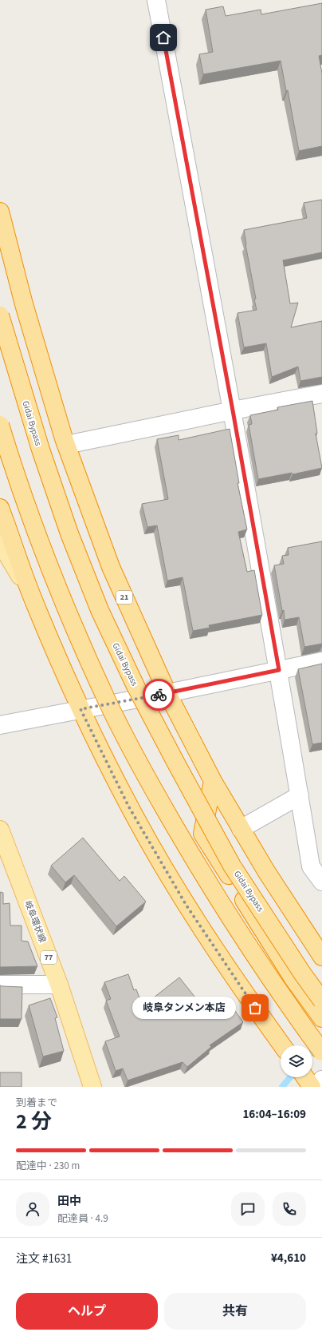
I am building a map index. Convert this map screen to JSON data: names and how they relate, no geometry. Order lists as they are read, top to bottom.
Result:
{
  "streets": {
    "highway": ["Gidai Bypass", "21"],
    "main road": ["岐阜環状線", "77"]
  },
  "places": ["岐阜タンメン本店"],
  "page": {
    "bubble": "岐阜タンメン本店",
    "heading": ["2 分", "到着まで", "16:04–16:09"],
    "panel": [
      "田中",
      "配達員 · 4.9",
      "注文 #1631",
      "¥4,610"
    ],
    "bar": "配達中 · 230 m",
    "buttons": ["ヘルプ", "共有"]
  }
}
